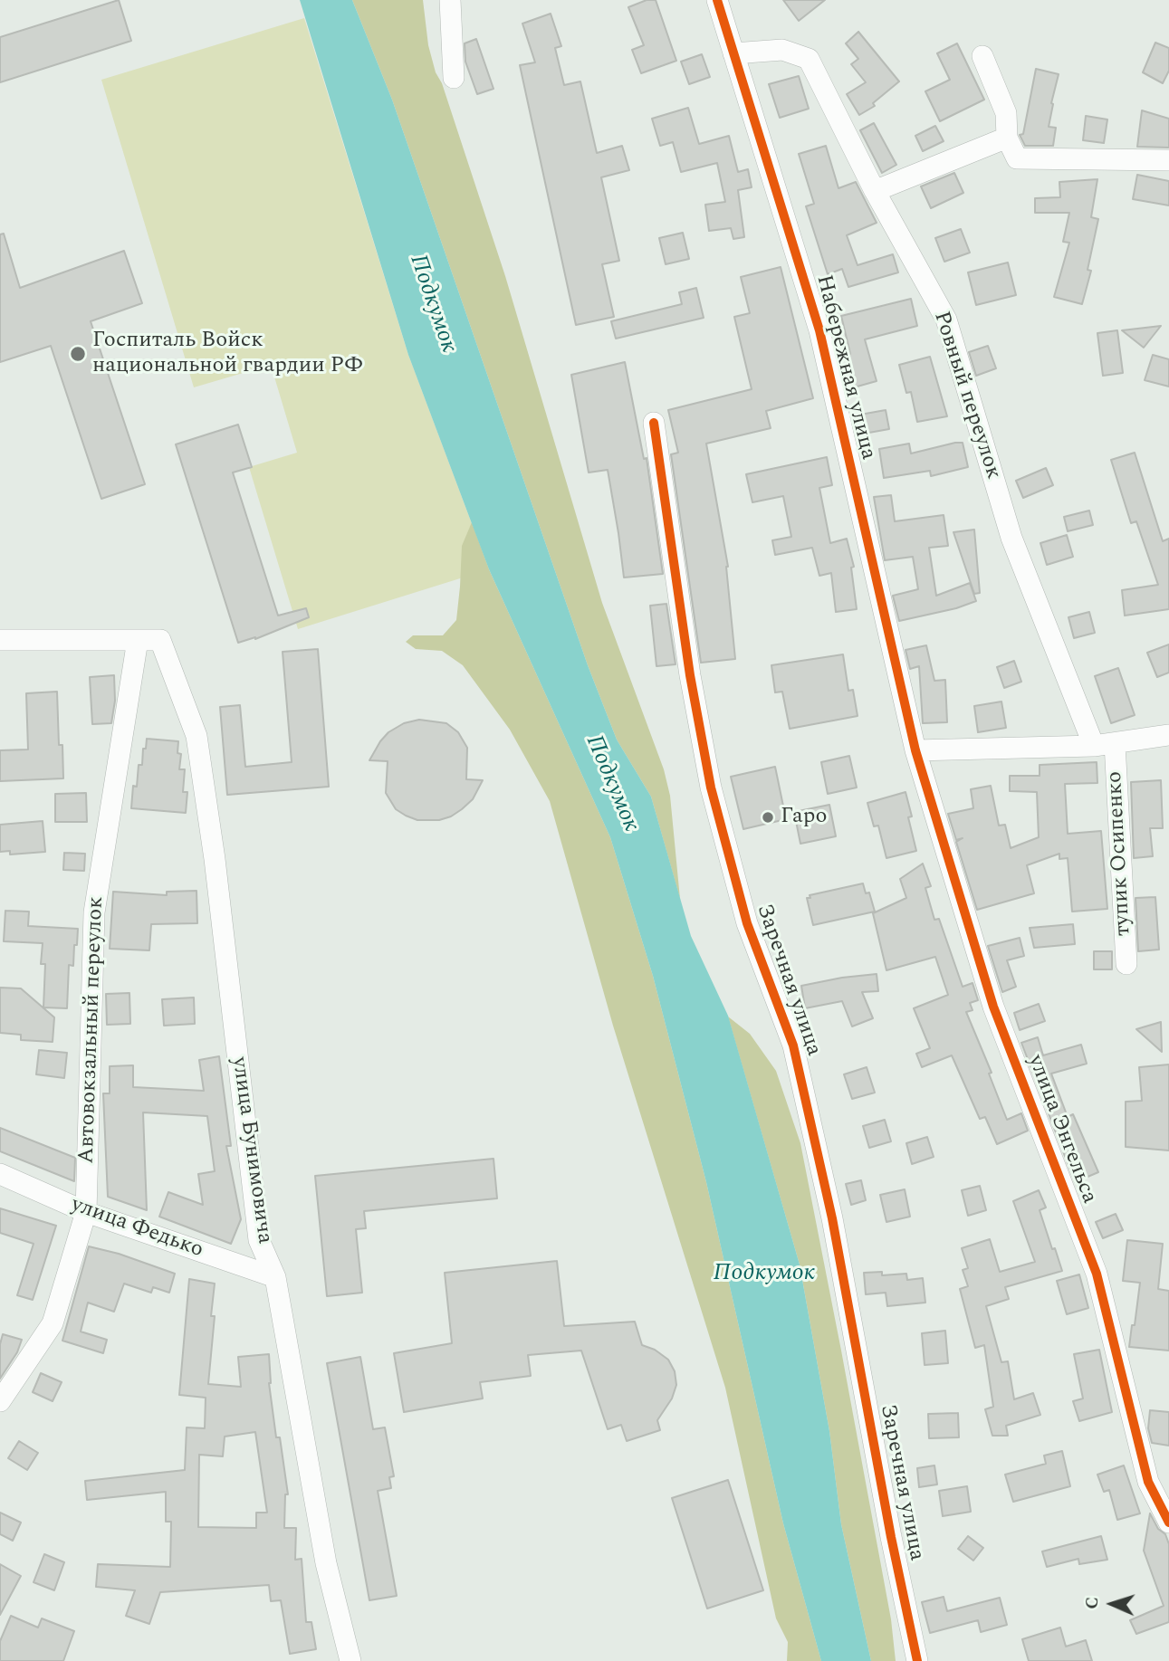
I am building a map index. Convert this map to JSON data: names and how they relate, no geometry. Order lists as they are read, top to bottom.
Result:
{
  "streets": {
    "street": [
      "Набережная улица",
      "Ровный переулок",
      "тупик Осипенко",
      "Заречная улица",
      "Автовокзальный переулок",
      "улица Энгельса",
      "улица Бунимовича",
      "улица Федько"
    ]
  },
  "crossings": [
    ["Набережная улица", "Ровный переулок"],
    ["Набережная улица", "улица Энгельса"],
    ["Автовокзальный переулок", "улица Бунимовича"],
    ["Автовокзальный переулок", "улица Федько"],
    ["улица Бунимовича", "улица Федько"]
  ],
  "water": ["Подкумок"],
  "places": ["Госпиталь Войск национальной гвардии РФ", "Гаро"],
  "north": "left"
}
